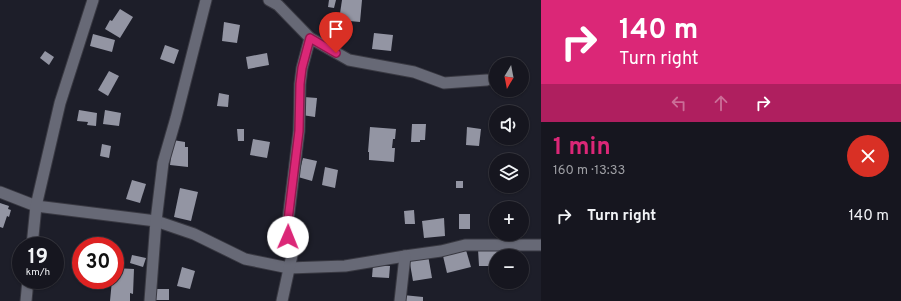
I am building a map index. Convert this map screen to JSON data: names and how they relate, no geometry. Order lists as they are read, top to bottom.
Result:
{
  "north": "bottom",
  "page": {
    "turn": ["140 m", "Turn right"],
    "map_buttons": ["+", "−"],
    "heading": ["1 min", "160 m · 13:33"],
    "list": [
      {
        "name": "Turn right",
        "value": "140 m"
      }
    ],
    "speed": "19 km/h",
    "limit": "30"
  }
}
